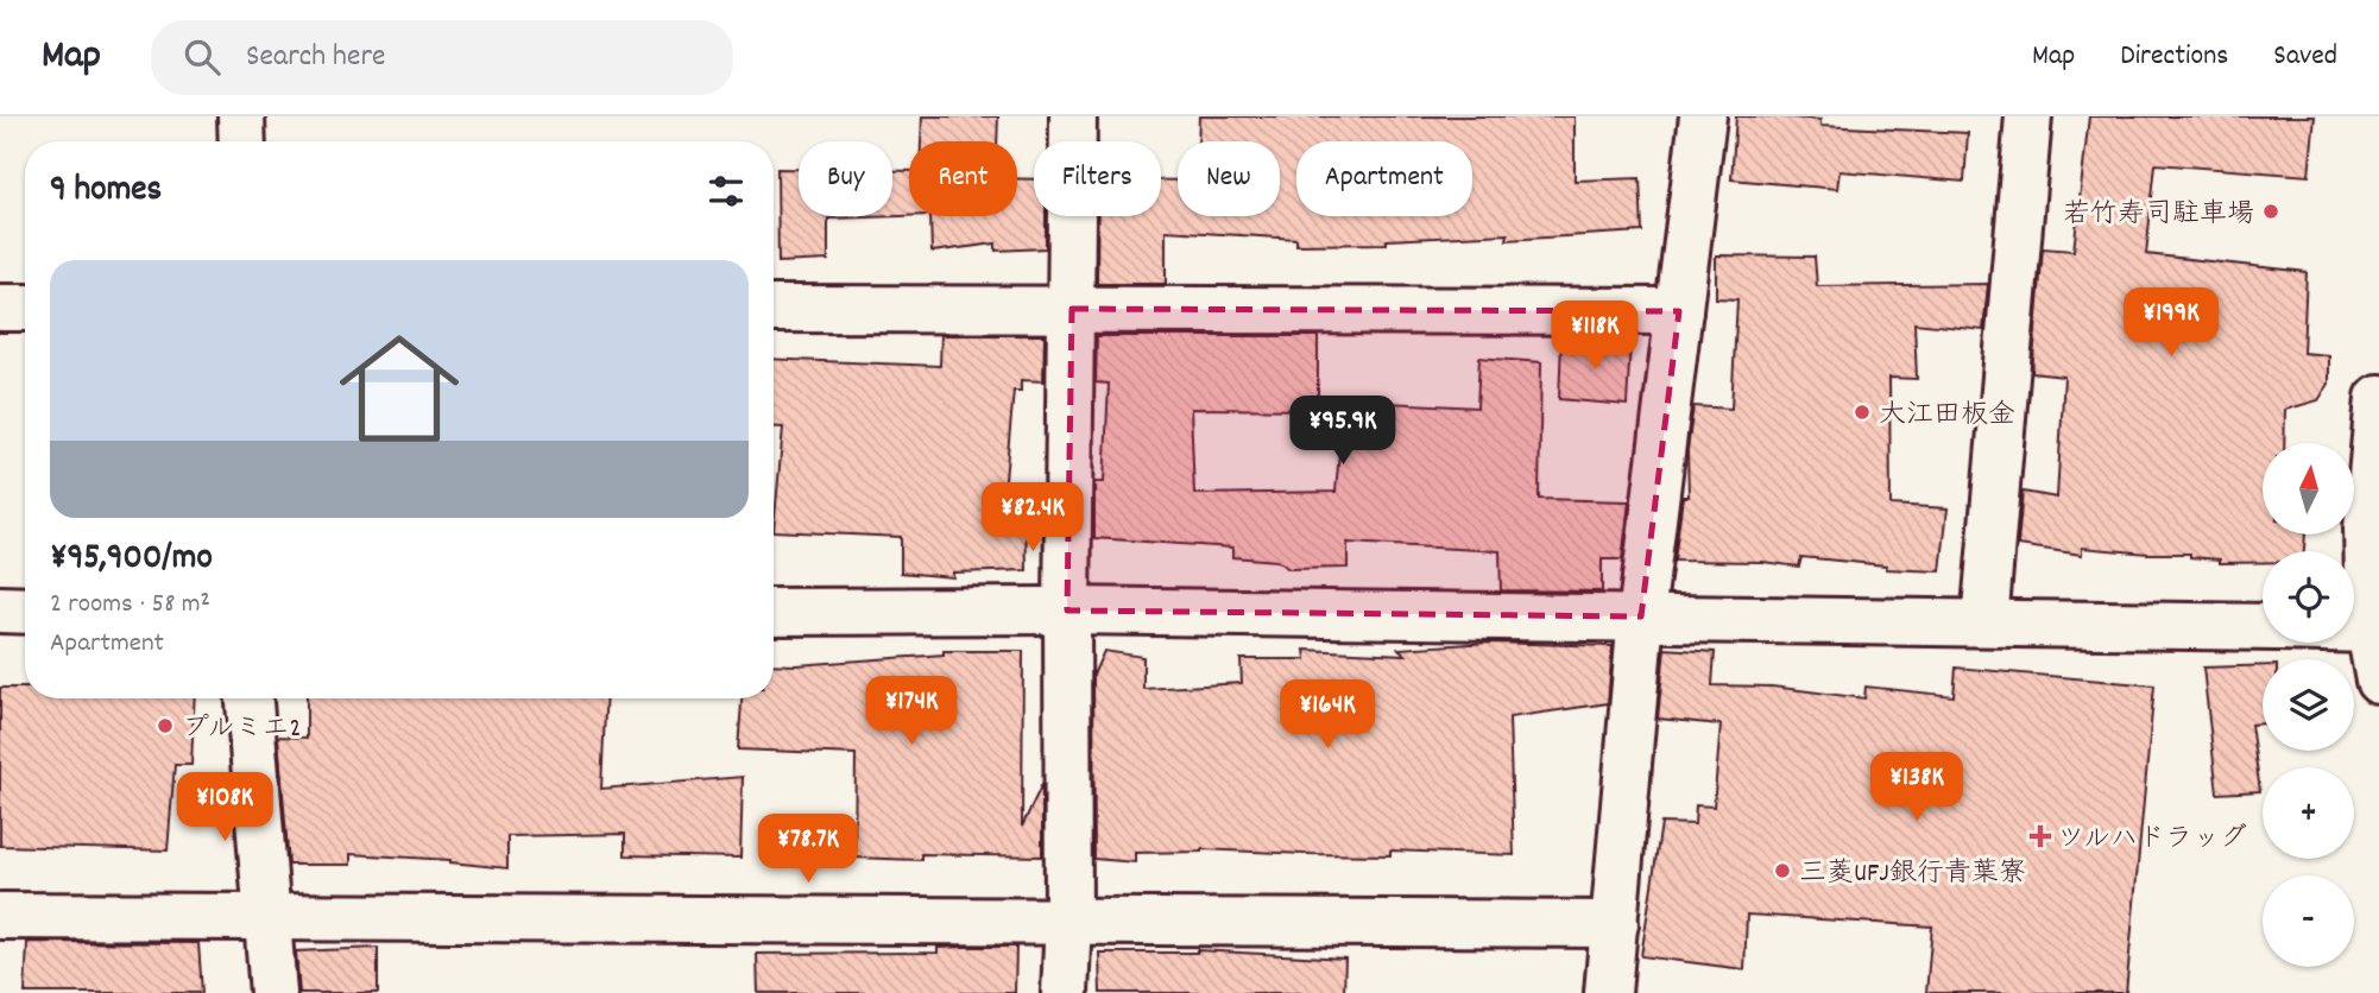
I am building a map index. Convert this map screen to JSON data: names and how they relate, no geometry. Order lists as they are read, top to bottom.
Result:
{
  "places": {
    "other": [
      "若竹寿司駐車場",
      "大江田板金",
      "プルミエ2",
      "三菱UFJ銀行青葉寮"
    ],
    "health": ["ツルハドラッグ"]
  },
  "north": "top",
  "page": {
    "header": "Map",
    "search": "Search here",
    "nav": ["Map", "Directions", "Saved"],
    "chip": [
      "Buy",
      "Rent",
      "Filters",
      "New",
      "Apartment"
    ],
    "heading": "9 homes",
    "list": [
      {
        "name": "¥95,900/mo",
        "note": "2 rooms · 58 m² · Apartment"
      }
    ],
    "price": [
      "¥199K",
      "¥118K",
      "¥95.9K",
      "¥82.4K",
      "¥174K",
      "¥164K",
      "¥138K",
      "¥108K",
      "¥78.7K"
    ],
    "map_buttons": ["+", "−"]
  }
}
